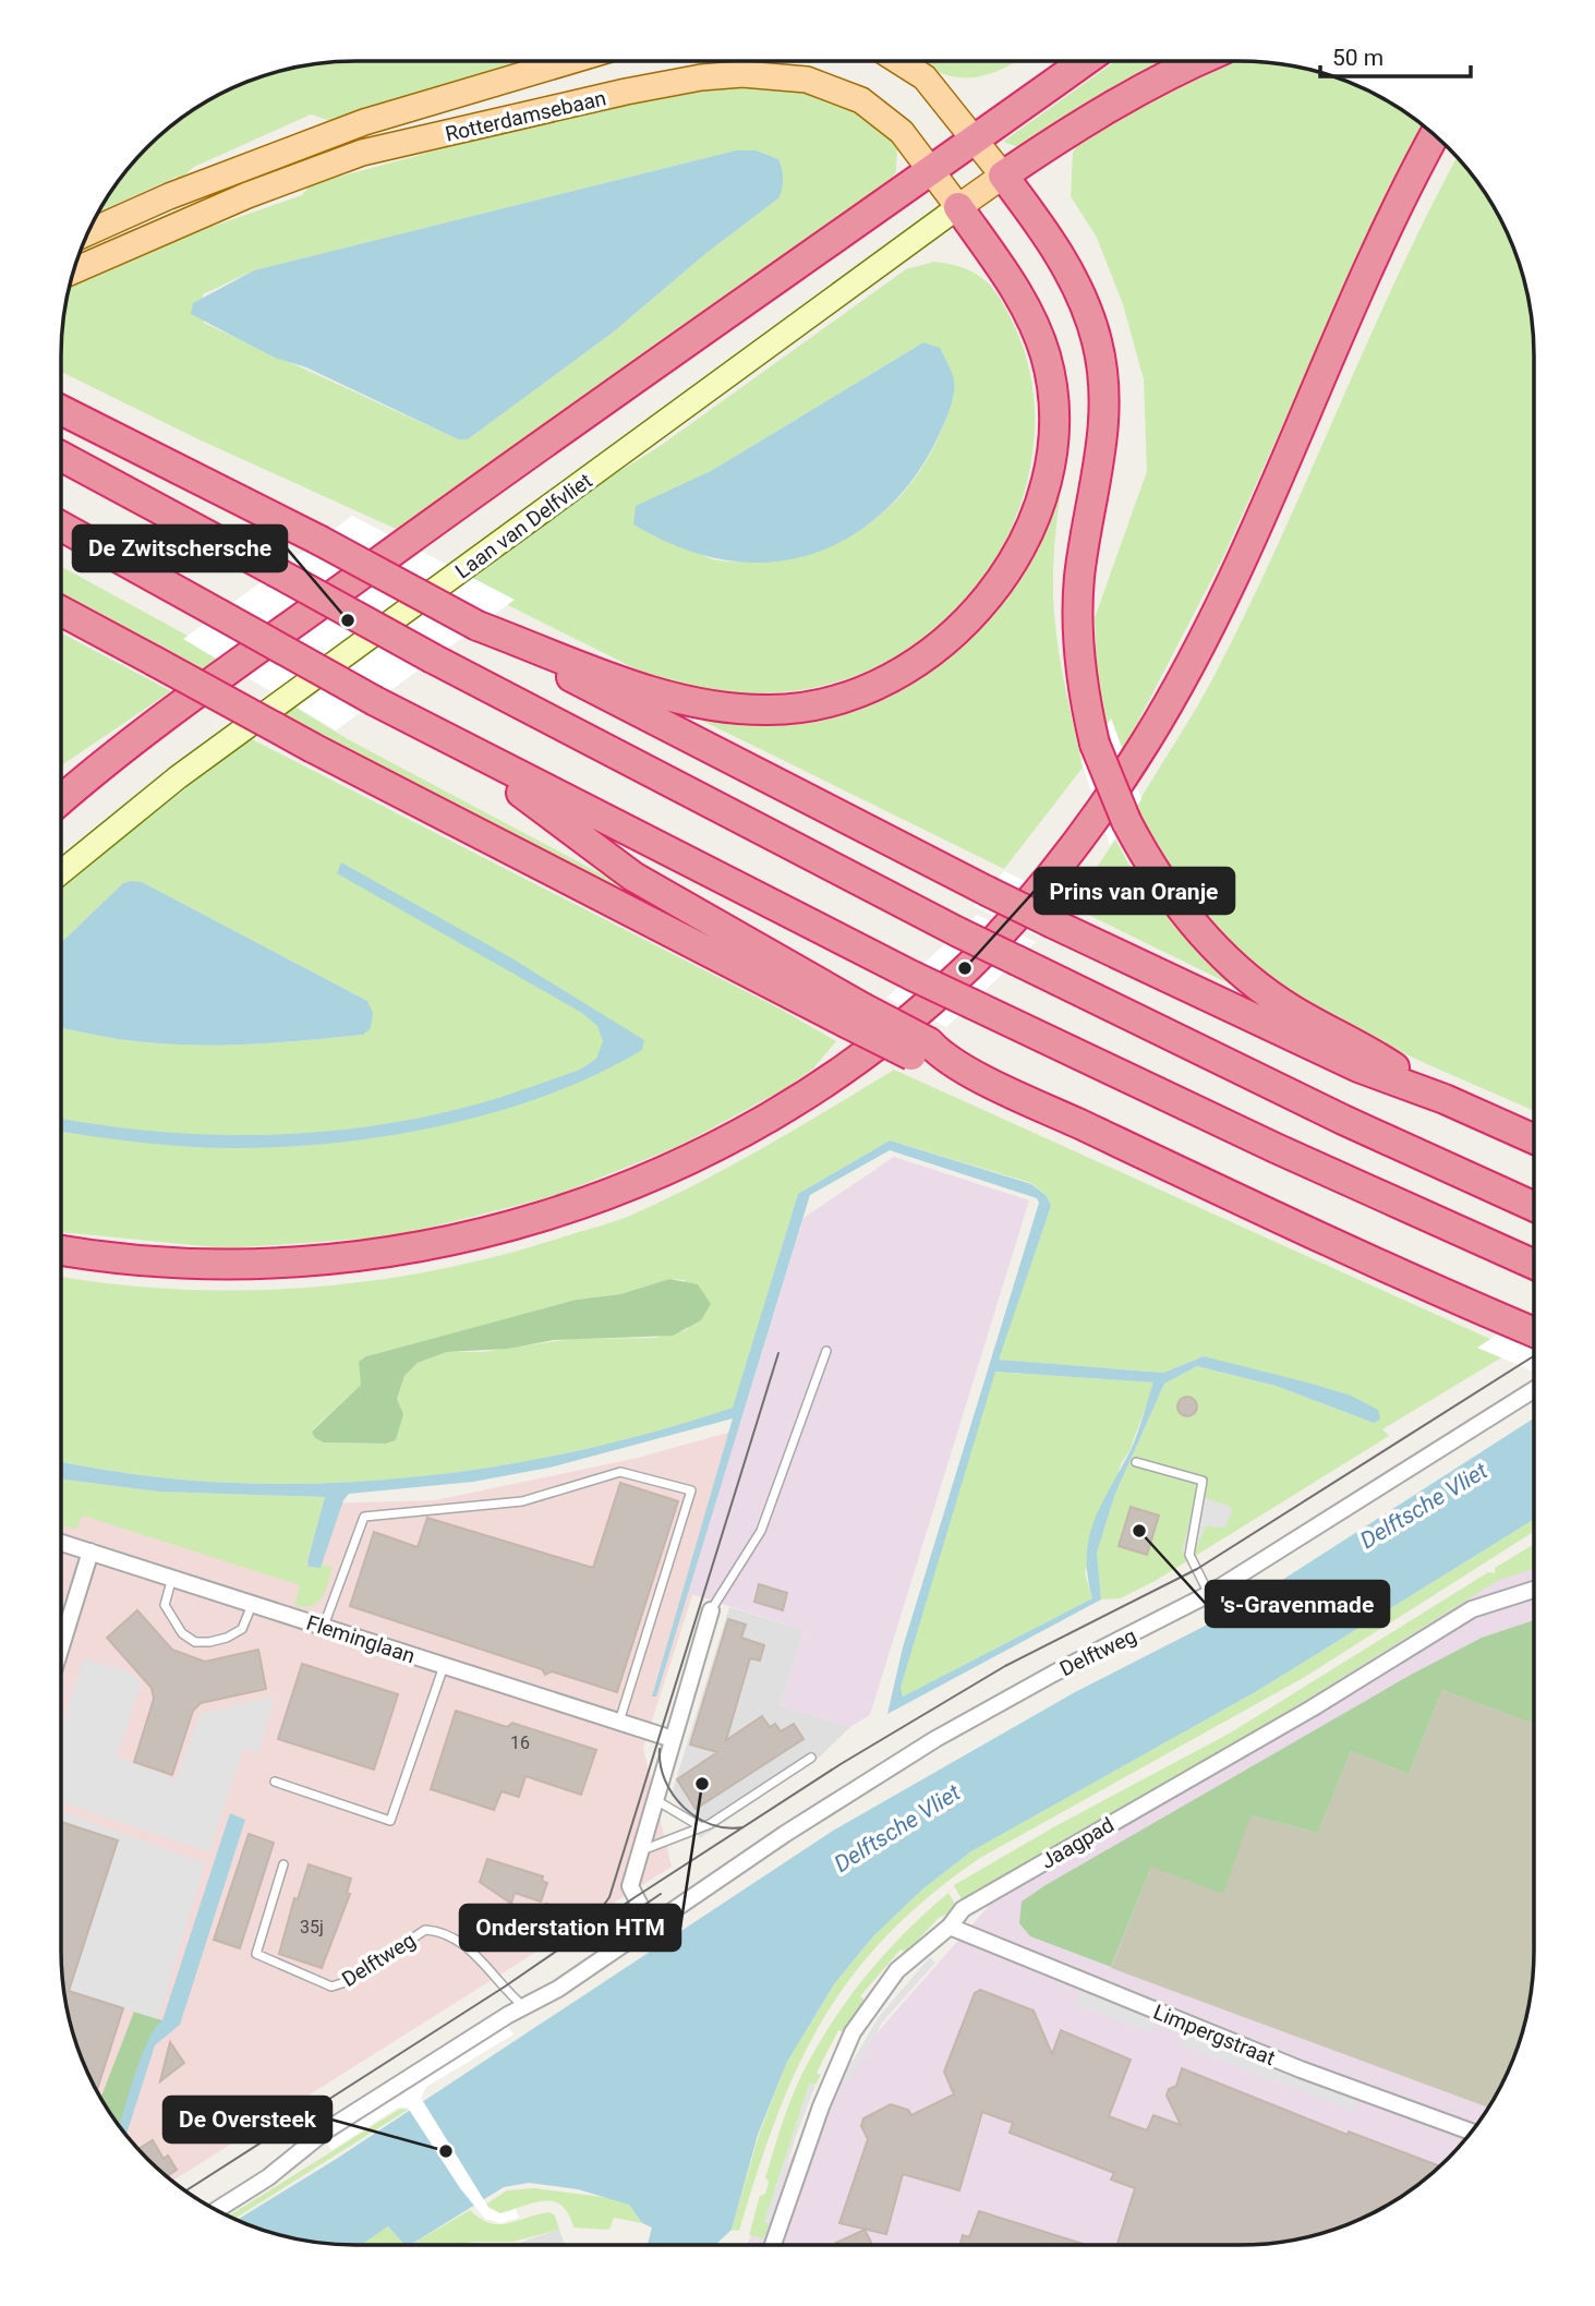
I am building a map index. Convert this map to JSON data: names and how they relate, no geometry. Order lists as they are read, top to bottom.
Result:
{
  "streets": {
    "main road": ["Rotterdamsebaan", "Laan van Delfvliet"],
    "street": [
      "Fleminglaan",
      "Delftweg",
      "Jaagpad",
      "Limpergstraat"
    ]
  },
  "crossings": [
    ["Rotterdamsebaan", "Laan van Delfvliet"],
    ["Jaagpad", "Limpergstraat"]
  ],
  "water": ["Delftsche Vliet"],
  "places": [
    "De Zwitschersche",
    "Prins van Oranje",
    "'s-Gravenmade",
    "Onderstation HTM",
    "De Oversteek"
  ],
  "house_numbers": ["16", "35j"],
  "scale_bar": "50 m"
}
